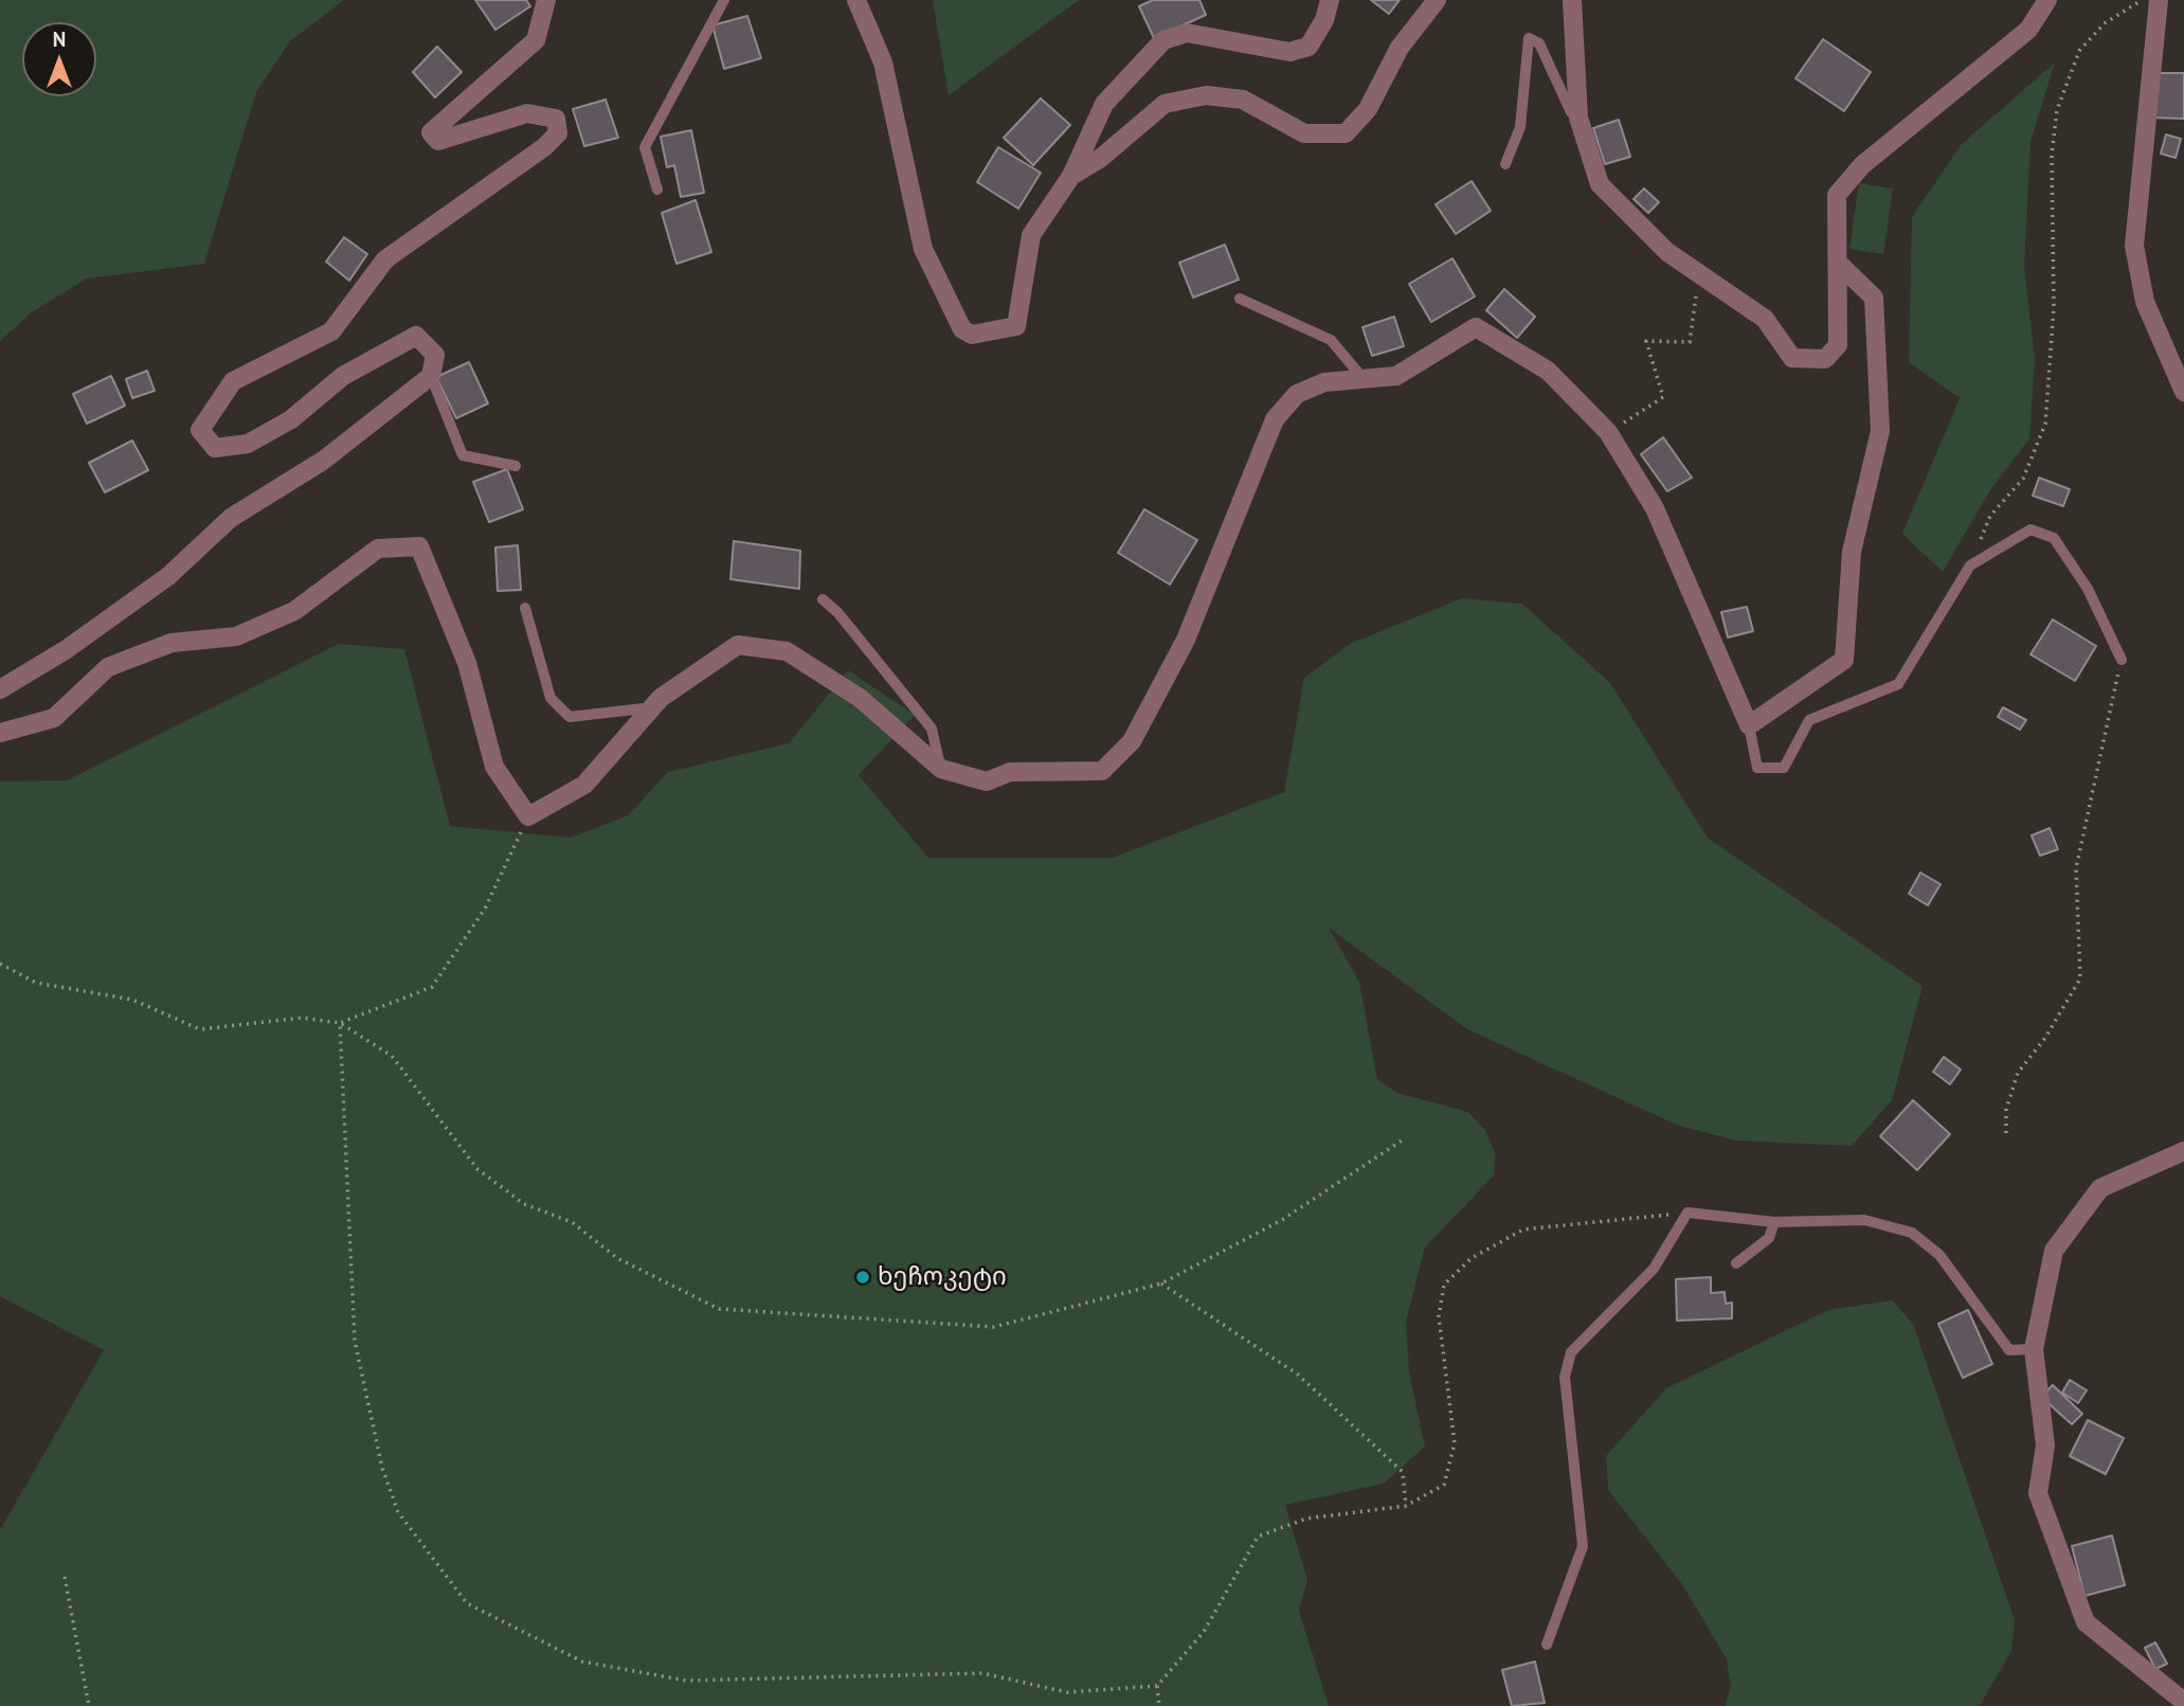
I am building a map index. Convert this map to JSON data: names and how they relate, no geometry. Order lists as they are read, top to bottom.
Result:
{
  "places": ["ხეჩოკეტი"],
  "north": "top"
}
